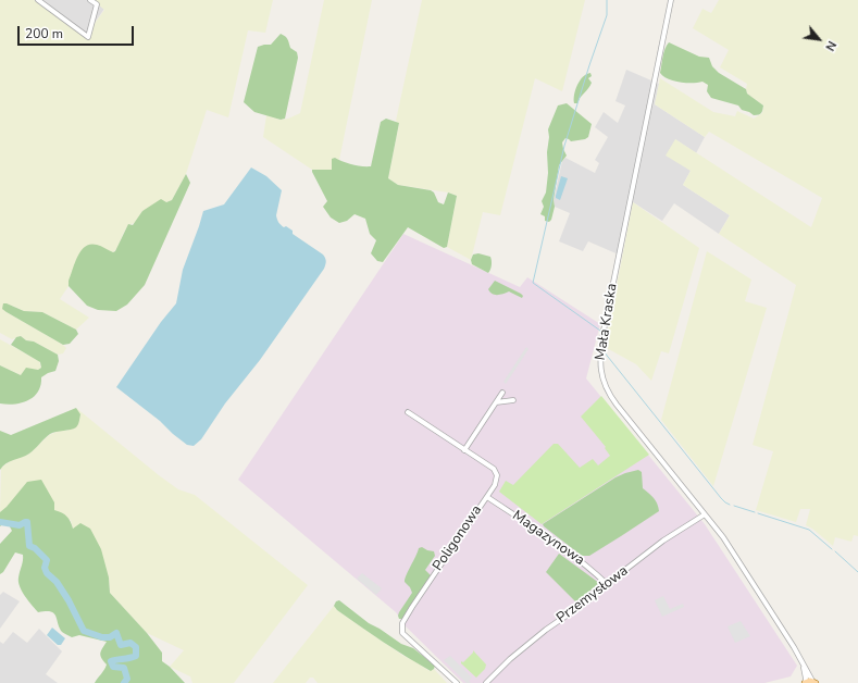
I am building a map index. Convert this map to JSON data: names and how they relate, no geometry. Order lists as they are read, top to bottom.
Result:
{
  "streets": {
    "street": [
      "Mała Kraska",
      "Poligonowa",
      "Magazynowa",
      "Przemysłowa"
    ]
  },
  "crossings": [
    ["Mała Kraska", "Przemysłowa"],
    ["Poligonowa", "Magazynowa"],
    ["Magazynowa", "Przemysłowa"]
  ],
  "scale_bar": "200 m",
  "north": "bottom right"
}
